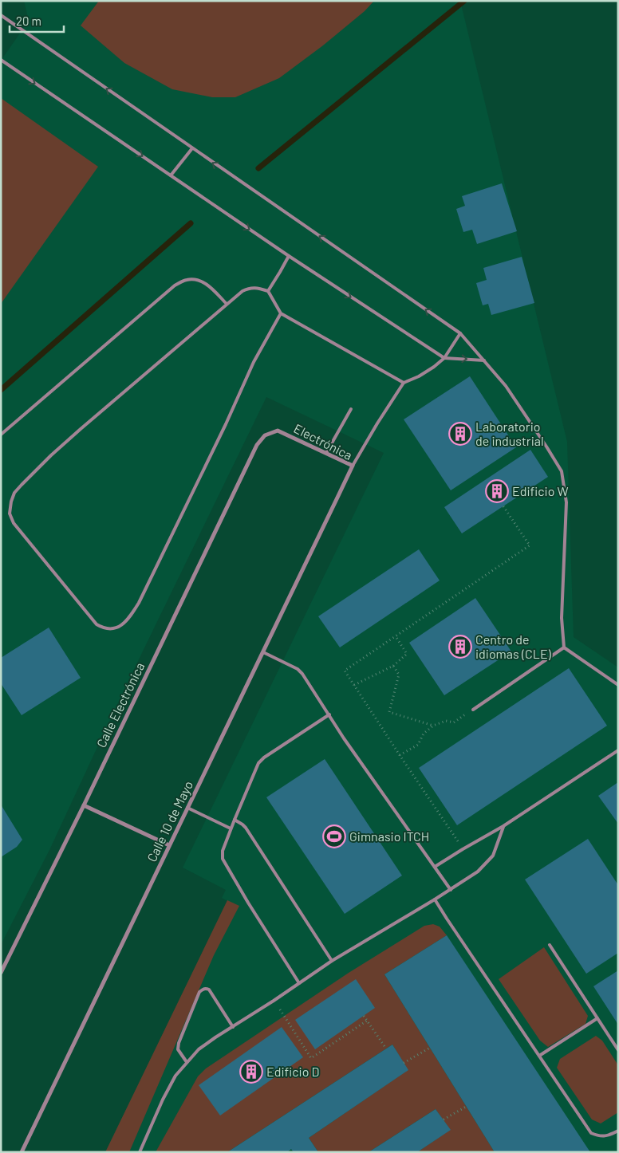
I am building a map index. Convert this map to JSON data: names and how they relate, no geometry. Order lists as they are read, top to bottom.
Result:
{
  "streets": {
    "street": ["Electrónica", "Calle Electrónica", "Calle 10 de Mayo"]
  },
  "crossings": [
    ["Electrónica", "Calle Electrónica"],
    ["Electrónica", "Calle 10 de Mayo"]
  ],
  "places": {
    "building": [
      "Laboratorio de industrial",
      "Edificio W",
      "Centro de idiomas (CLE)",
      "Edificio D"
    ],
    "sports": ["Gimnasio ITCH"]
  },
  "scale_bar": "20 m"
}
